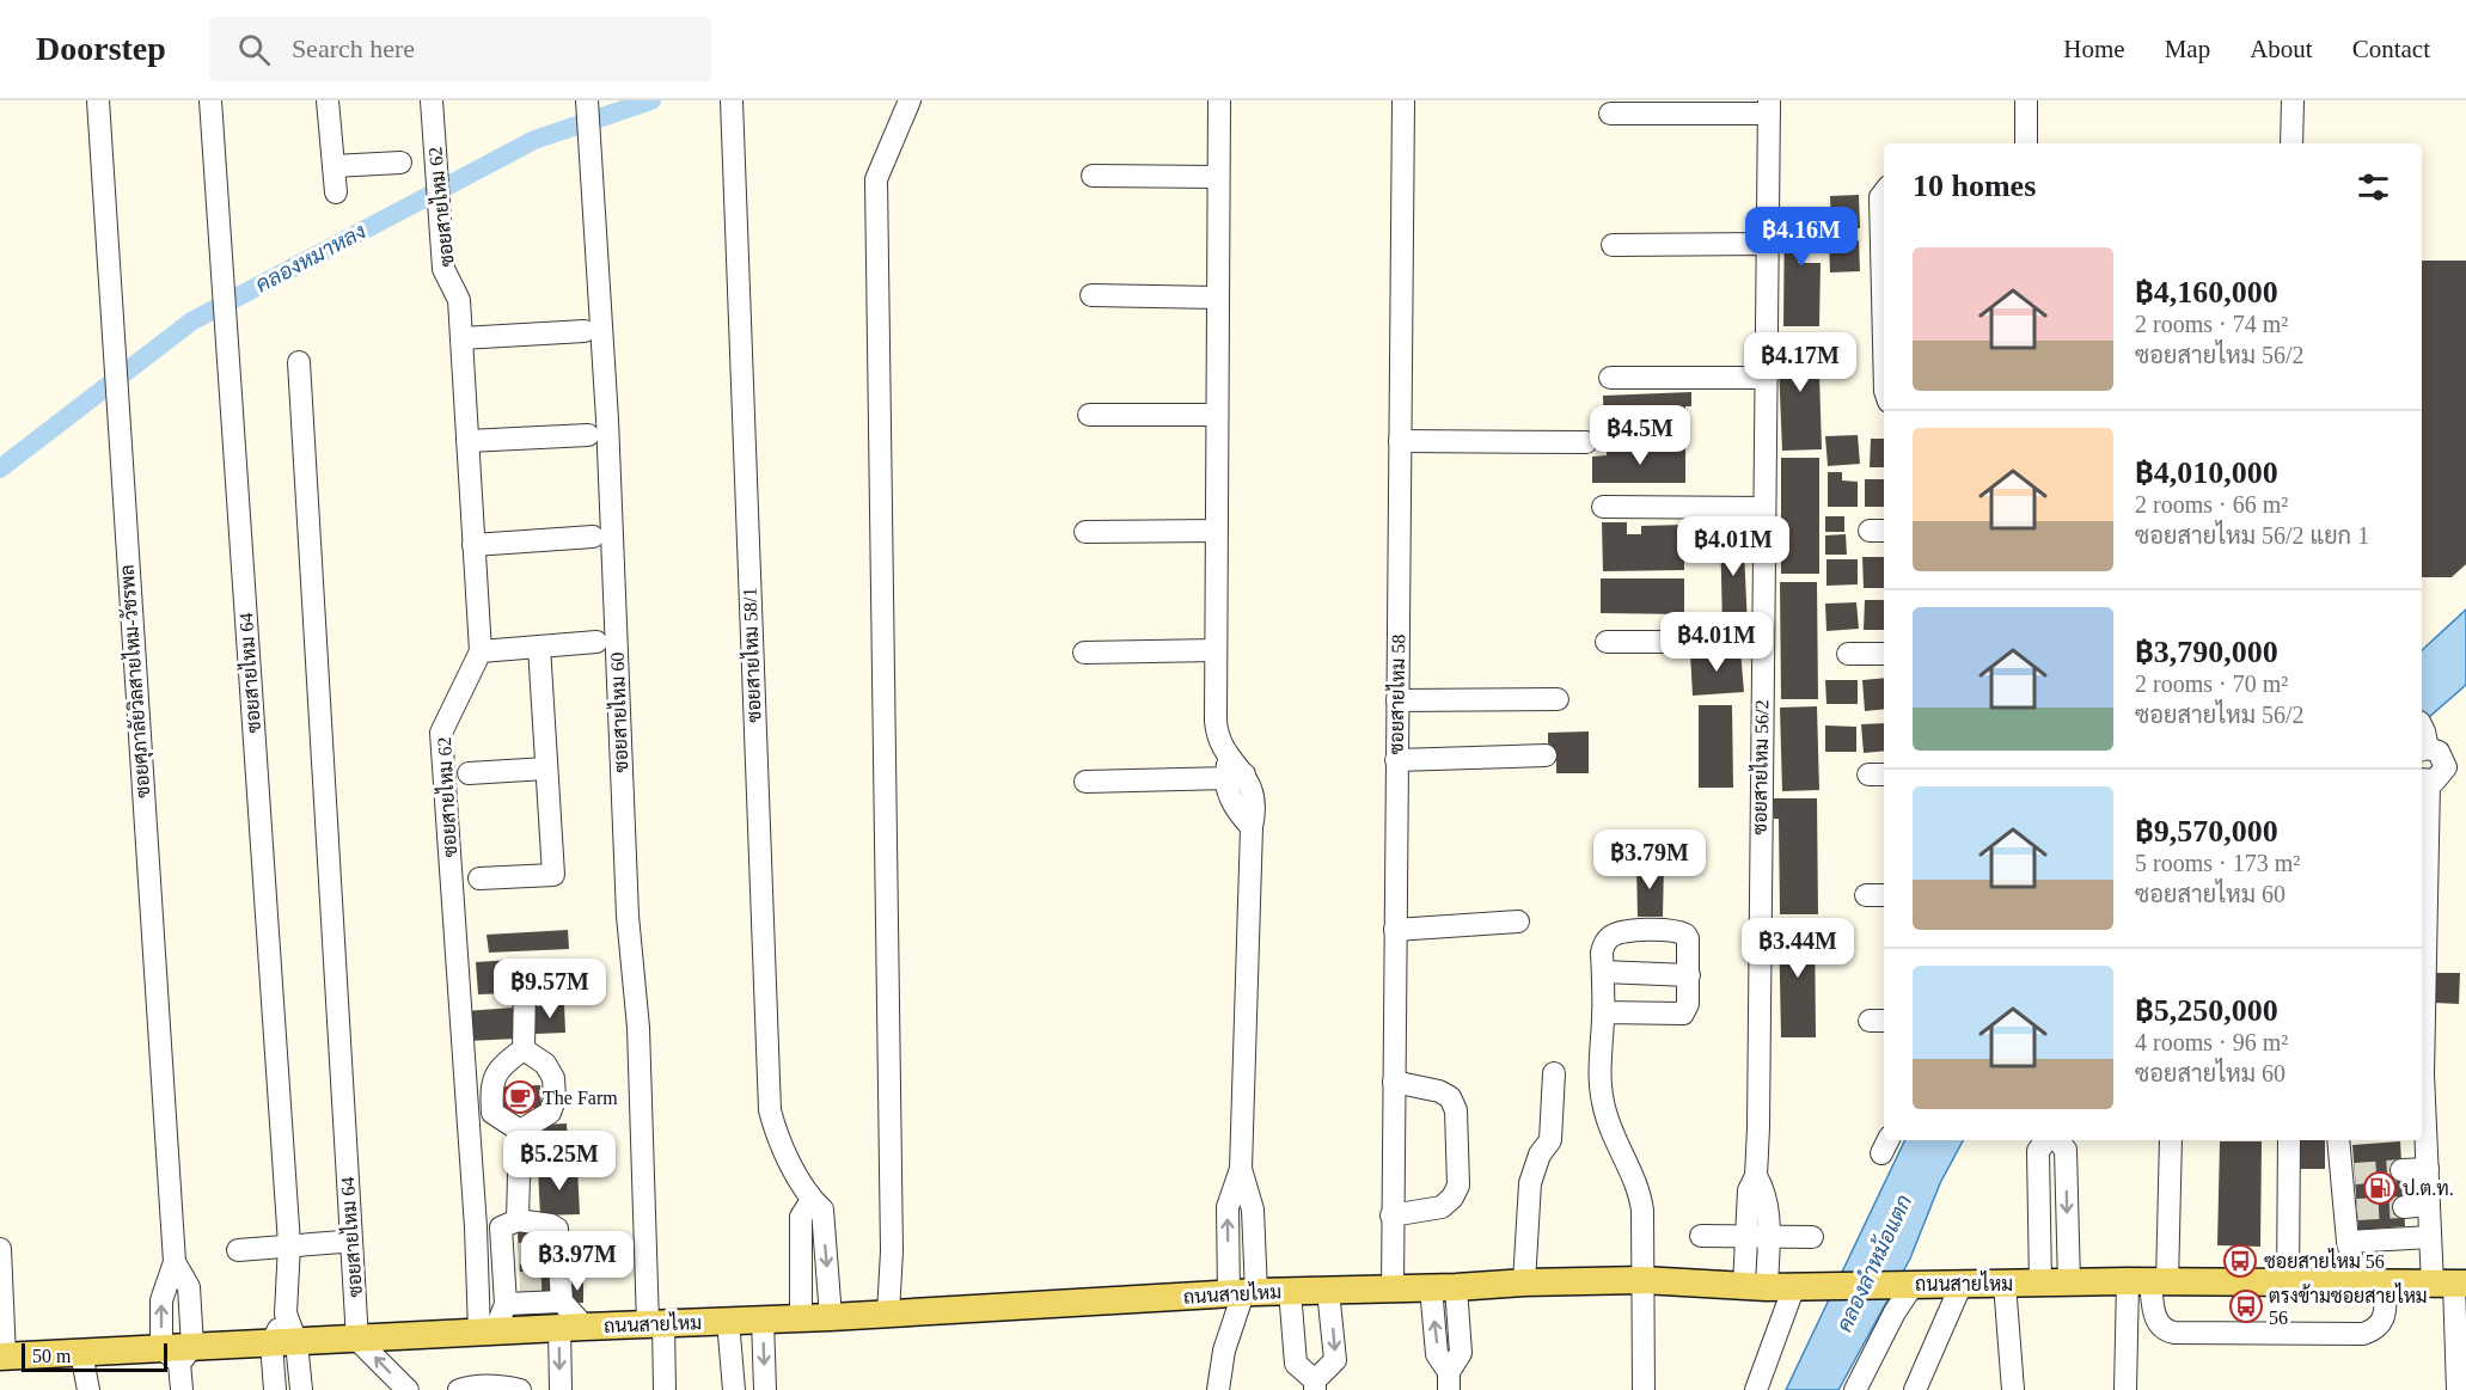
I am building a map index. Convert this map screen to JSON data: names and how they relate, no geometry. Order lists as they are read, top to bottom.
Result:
{
  "streets": {
    "main road": ["ถนนสายไหม"],
    "street": [
      "ซอยสายไหม 62",
      "ซอยสายไหม 58/1",
      "ซอยสายไหม 64",
      "ซอยศุภาลัยวิลสายไหม-วัชรพล",
      "ซอยสายไหม 58",
      "ซอยสายไหม 60",
      "ซอยสายไหม 56/2"
    ]
  },
  "crossings": [
    ["ซอยสายไหม 62", "ถนนสายไหม"],
    ["ซอยสายไหม 58/1", "ถนนสายไหม"],
    ["ซอยสายไหม 64", "ถนนสายไหม"],
    ["ซอยสายไหม 58", "ถนนสายไหม"],
    ["ซอยสายไหม 60", "ถนนสายไหม"],
    ["ซอยสายไหม 56/2", "ถนนสายไหม"]
  ],
  "water": ["คลองหมาหลง", "คลองลำหม้อแตก"],
  "places": {
    "cafe": ["The Farm"],
    "fuel station": ["ป.ต.ท."],
    "bus stop": ["ซอยสายไหม 56", "ตรงข้ามซอยสายไหม 56"]
  },
  "scale_bar": "50 m",
  "page": {
    "header": "Doorstep",
    "search": "Search here",
    "nav": [
      "Home",
      "Map",
      "About",
      "Contact"
    ],
    "heading": "10 homes",
    "price": [
      "฿4.16M",
      "฿4.17M",
      "฿4.5M",
      "฿4.01M",
      "฿4.01M",
      "฿3.79M",
      "฿3.44M",
      "฿9.57M",
      "฿5.25M",
      "฿3.97M"
    ],
    "list": [
      {
        "name": "฿4,160,000",
        "note": "2 rooms · 74 m² · ซอยสายไหม 56/2"
      },
      {
        "name": "฿4,010,000",
        "note": "2 rooms · 66 m² · ซอยสายไหม 56/2 แยก 1"
      },
      {
        "name": "฿3,790,000",
        "note": "2 rooms · 70 m² · ซอยสายไหม 56/2"
      },
      {
        "name": "฿9,570,000",
        "note": "5 rooms · 173 m² · ซอยสายไหม 60"
      },
      {
        "name": "฿5,250,000",
        "note": "4 rooms · 96 m² · ซอยสายไหม 60"
      }
    ],
    "scale": "50 m"
  }
}
